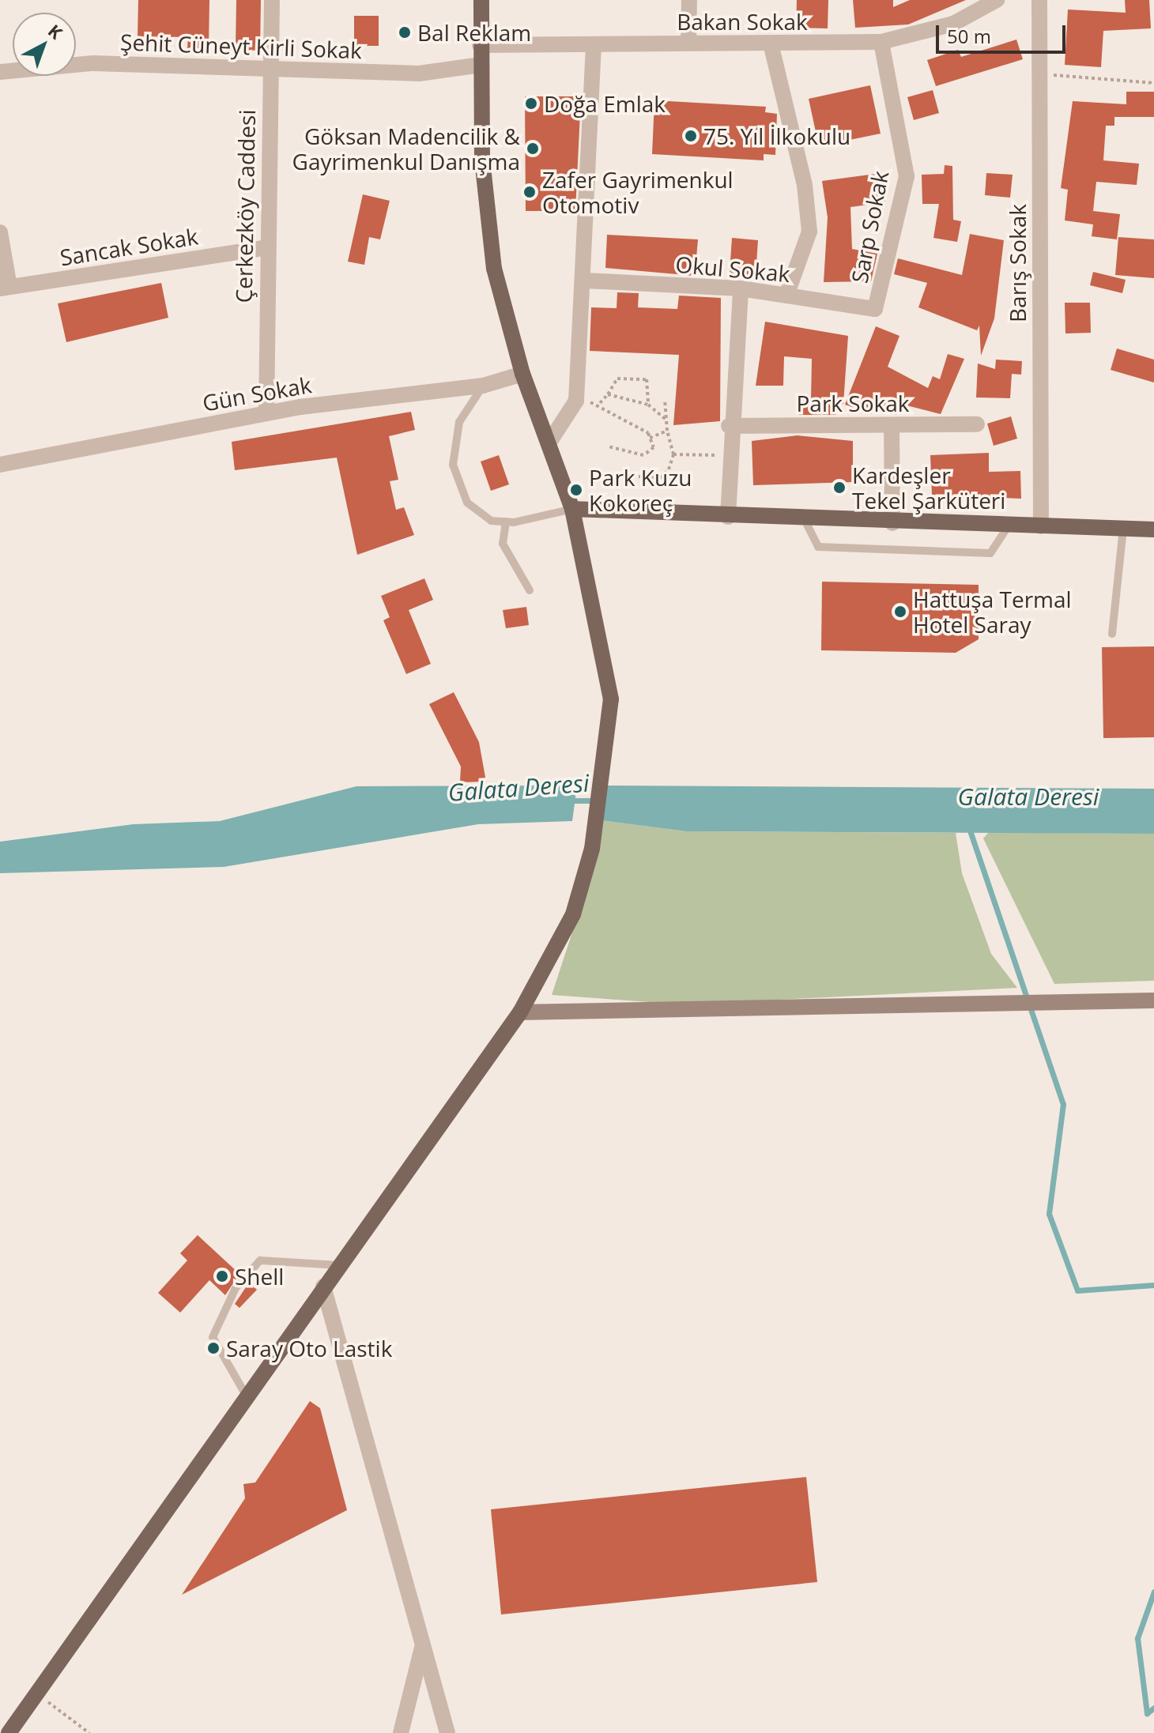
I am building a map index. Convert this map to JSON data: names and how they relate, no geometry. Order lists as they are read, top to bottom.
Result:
{
  "streets": {
    "street": [
      "Bakan Sokak",
      "Şehit Cüneyt Kirli Sokak",
      "Çerkezköy Caddesi",
      "Sarp Sokak",
      "Sancak Sokak",
      "Barış Sokak",
      "Okul Sokak",
      "Gün Sokak",
      "Park Sokak"
    ]
  },
  "crossings": [
    ["Bakan Sokak", "Sarp Sokak"],
    ["Şehit Cüneyt Kirli Sokak", "Çerkezköy Caddesi"],
    ["Çerkezköy Caddesi", "Sancak Sokak"],
    ["Çerkezköy Caddesi", "Gün Sokak"],
    ["Sarp Sokak", "Okul Sokak"]
  ],
  "water": ["Galata Deresi"],
  "places": [
    "Bal Reklam",
    "Doğa Emlak",
    "75. Yıl İlkokulu",
    "Göksan Madencilik & Gayrimenkul Danışma",
    "Zafer Gayrimenkul Otomotiv",
    "Kardeşler Tekel Şarküteri",
    "Park Kuzu Kokoreç",
    "Hattuşa Termal Hotel Saray",
    "Shell",
    "Saray Oto Lastik"
  ],
  "scale_bar": "50 m",
  "north": "top right"
}
